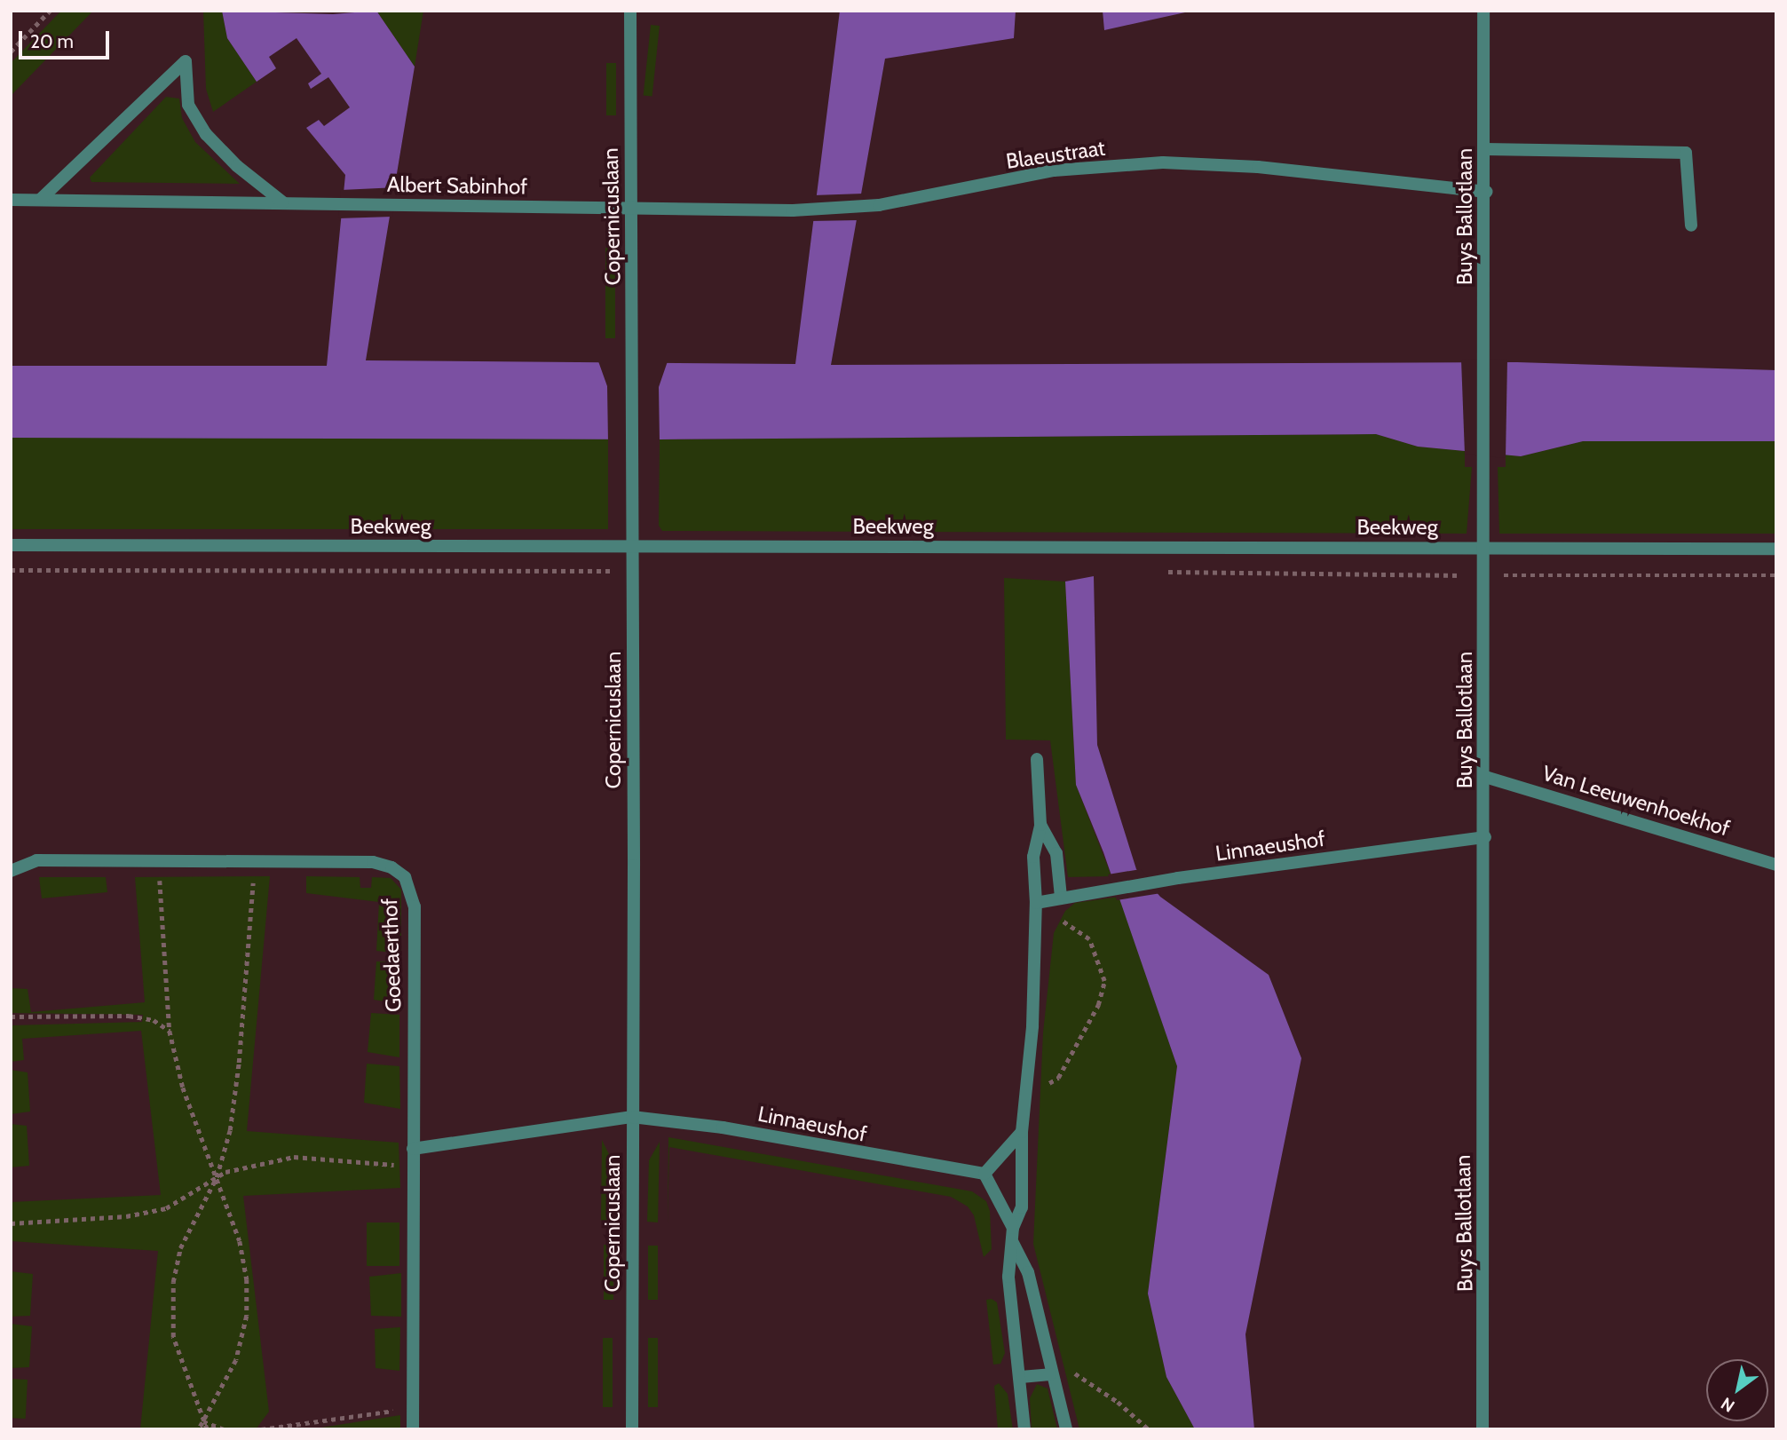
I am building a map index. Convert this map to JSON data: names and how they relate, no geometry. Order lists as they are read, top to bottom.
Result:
{
  "streets": {
    "street": [
      "Blaeustraat",
      "Albert Sabinhof",
      "Copernicuslaan",
      "Buys Ballotlaan",
      "Beekweg",
      "Van Leeuwenhoekhof",
      "Linnaeushof",
      "Goedaerthof"
    ]
  },
  "crossings": [
    ["Blaeustraat", "Albert Sabinhof"],
    ["Blaeustraat", "Copernicuslaan"],
    ["Blaeustraat", "Buys Ballotlaan"],
    ["Albert Sabinhof", "Copernicuslaan"],
    ["Copernicuslaan", "Beekweg"],
    ["Copernicuslaan", "Linnaeushof"],
    ["Buys Ballotlaan", "Beekweg"],
    ["Buys Ballotlaan", "Van Leeuwenhoekhof"],
    ["Buys Ballotlaan", "Linnaeushof"]
  ],
  "scale_bar": "20 m",
  "north": "bottom left"
}
